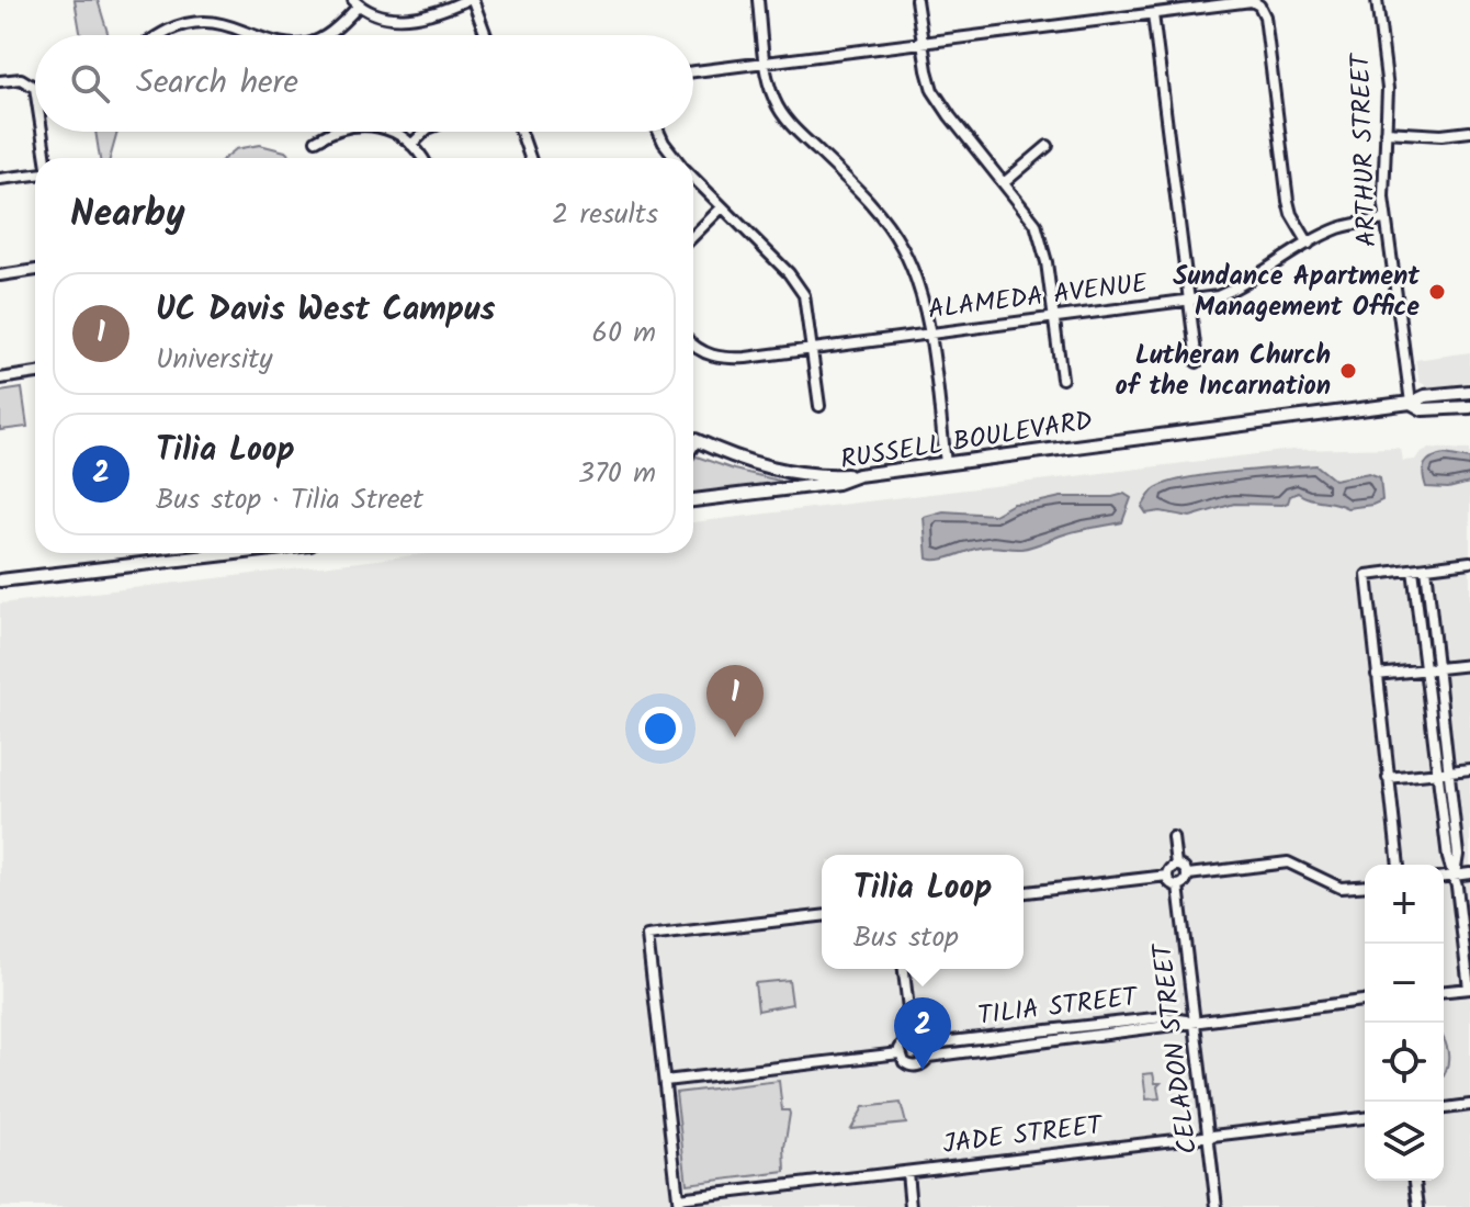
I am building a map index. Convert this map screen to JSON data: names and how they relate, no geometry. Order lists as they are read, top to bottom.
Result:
{
  "streets": {
    "main road": ["RUSSELL BOULEVARD"],
    "street": [
      "ARTHUR STREET",
      "ALAMEDA AVENUE",
      "TILIA STREET",
      "CELADON STREET",
      "JADE STREET"
    ]
  },
  "crossings": [
    ["ARTHUR STREET", "ALAMEDA AVENUE"],
    ["ARTHUR STREET", "RUSSELL BOULEVARD"],
    ["TILIA STREET", "CELADON STREET"],
    ["CELADON STREET", "JADE STREET"]
  ],
  "places": ["Sundance Apartment Management Office", "Lutheran Church of the Incarnation"],
  "page": {
    "search": "Search here",
    "heading": ["Nearby", "2 results"],
    "list": [
      {
        "mark": "1",
        "name": "UC Davis West Campus",
        "note": "University",
        "value": "60 m"
      },
      {
        "mark": "2",
        "name": "Tilia Loop",
        "note": "Bus stop · Tilia Street",
        "value": "370 m"
      }
    ],
    "pins": ["1", "2"],
    "popup": ["Tilia Loop", "Bus stop"],
    "map_buttons": ["+", "−"]
  }
}
